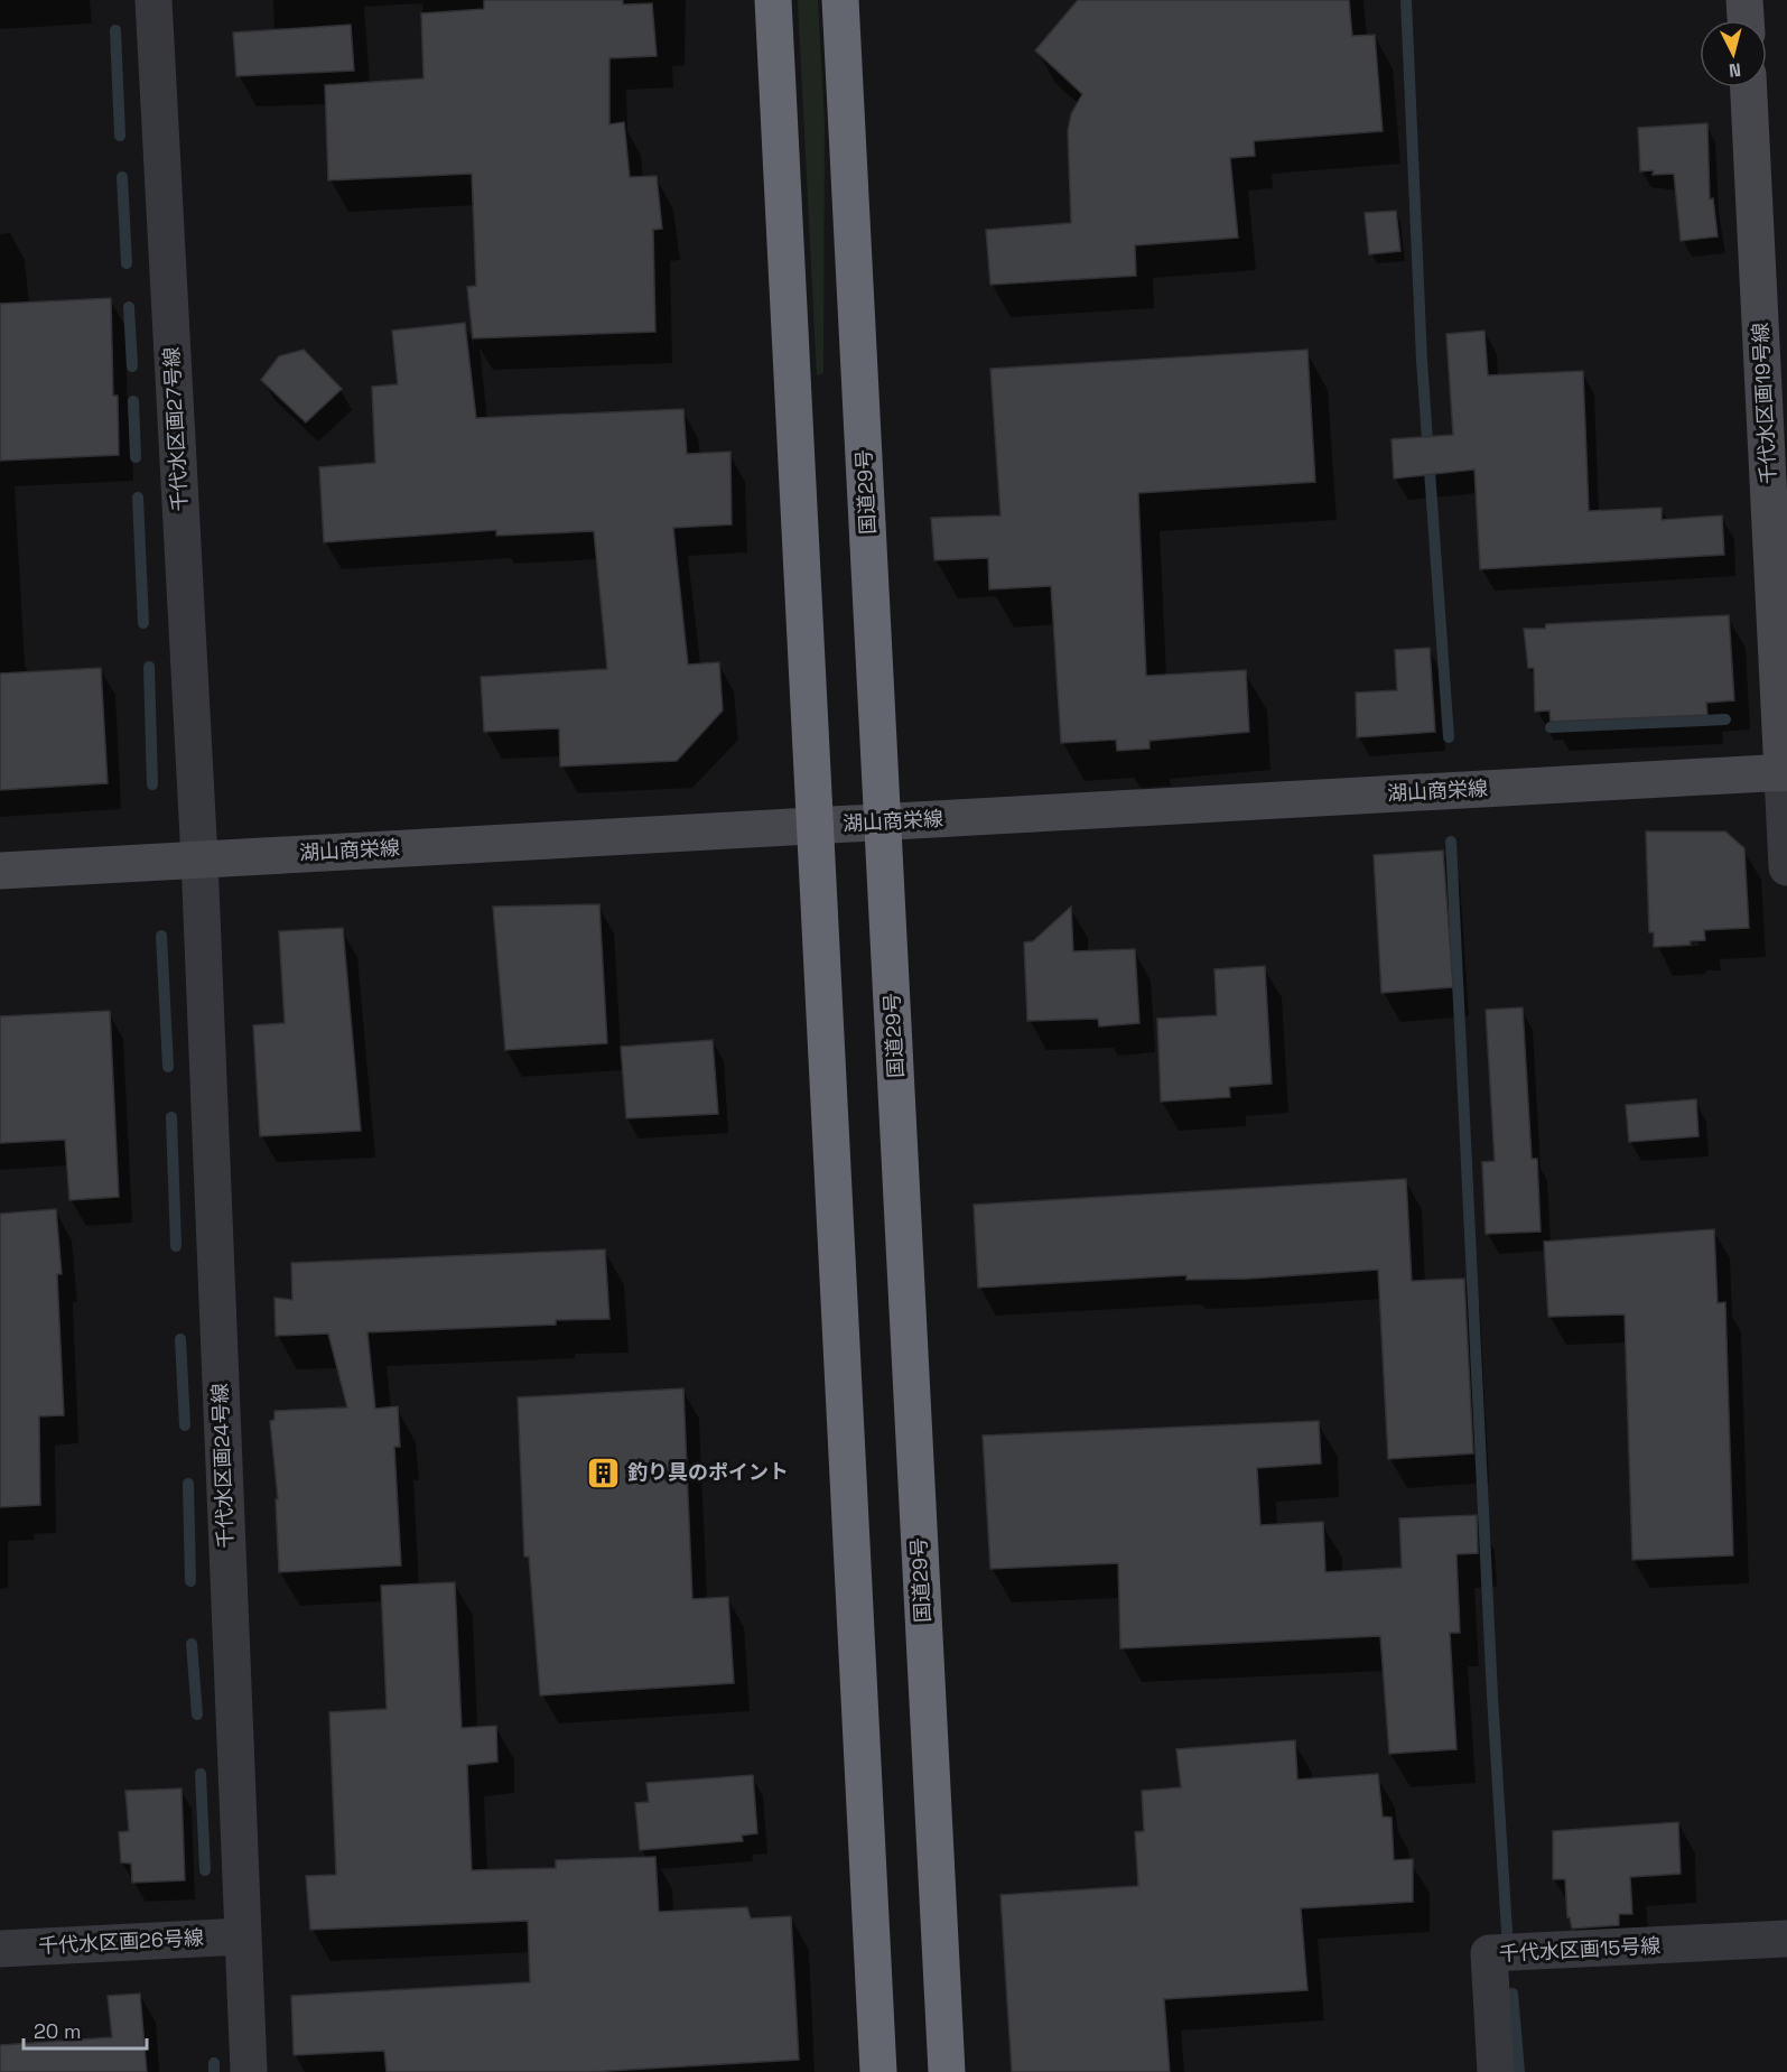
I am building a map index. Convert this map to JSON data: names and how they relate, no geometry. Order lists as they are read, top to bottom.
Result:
{
  "streets": {
    "highway": ["国道29号"],
    "street": [
      "千代水区画19号線",
      "千代水区画27号線",
      "湖山商栄線",
      "千代水区画24号線",
      "千代水区画26号線",
      "千代水区画15号線"
    ]
  },
  "crossings": [
    ["千代水区画19号線", "湖山商栄線"],
    ["千代水区画27号線", "湖山商栄線"],
    ["千代水区画27号線", "千代水区画24号線"],
    ["国道29号", "湖山商栄線"],
    ["湖山商栄線", "千代水区画24号線"],
    ["千代水区画24号線", "千代水区画26号線"]
  ],
  "places": {
    "building": ["釣り具のポイント"]
  },
  "scale_bar": "20 m",
  "north": "bottom"
}
